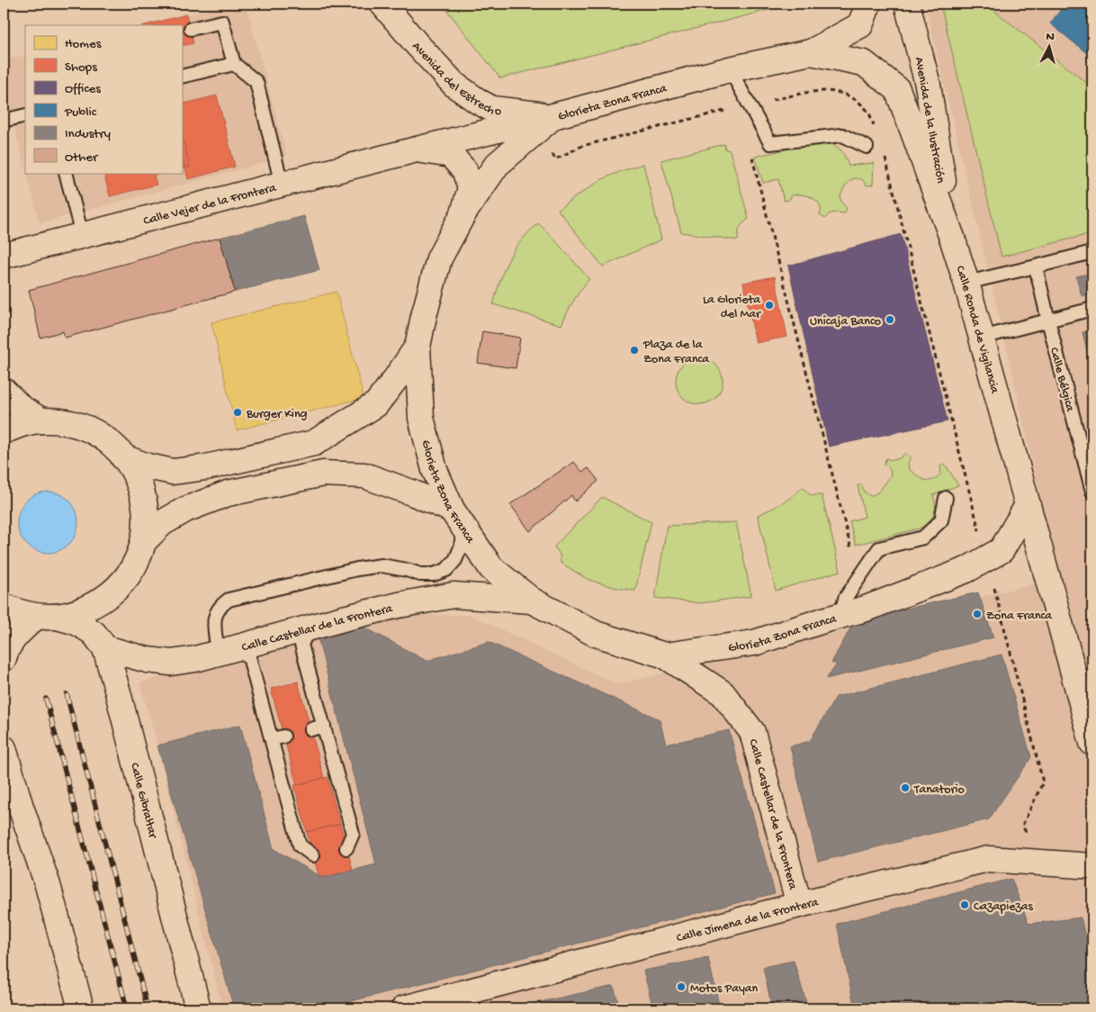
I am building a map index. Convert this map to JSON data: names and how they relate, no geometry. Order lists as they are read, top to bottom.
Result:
{
  "streets": {
    "street": [
      "Avenida del Estrecho",
      "Glorieta Zona Franca",
      "Avenida de la Ilustración",
      "Calle Vejer de la Frontera",
      "Calle Ronda de Vigilancia",
      "Calle Castellar de la Frontera",
      "Calle Gibraltar",
      "Calle Jimena de la Frontera"
    ],
    "lane": ["Calle Bélgica"]
  },
  "crossings": [
    ["Avenida del Estrecho", "Glorieta Zona Franca"],
    ["Avenida del Estrecho", "Calle Vejer de la Frontera"],
    ["Glorieta Zona Franca", "Calle Vejer de la Frontera"],
    ["Glorieta Zona Franca", "Calle Ronda de Vigilancia"],
    ["Glorieta Zona Franca", "Calle Castellar de la Frontera"],
    ["Avenida de la Ilustración", "Calle Ronda de Vigilancia"],
    ["Calle Castellar de la Frontera", "Calle Gibraltar"],
    ["Calle Castellar de la Frontera", "Calle Jimena de la Frontera"]
  ],
  "places": [
    "La Glorieta del Mar",
    "Unicaja Banco",
    "Plaza de la Zona Franca",
    "Burger King",
    "Zona Franca",
    "Tanatorio",
    "Cazapiezas",
    "Motos Payan"
  ],
  "legend": [
    "Homes",
    "Shops",
    "Offices",
    "Public",
    "Industry",
    "Other"
  ],
  "north": "top"
}
